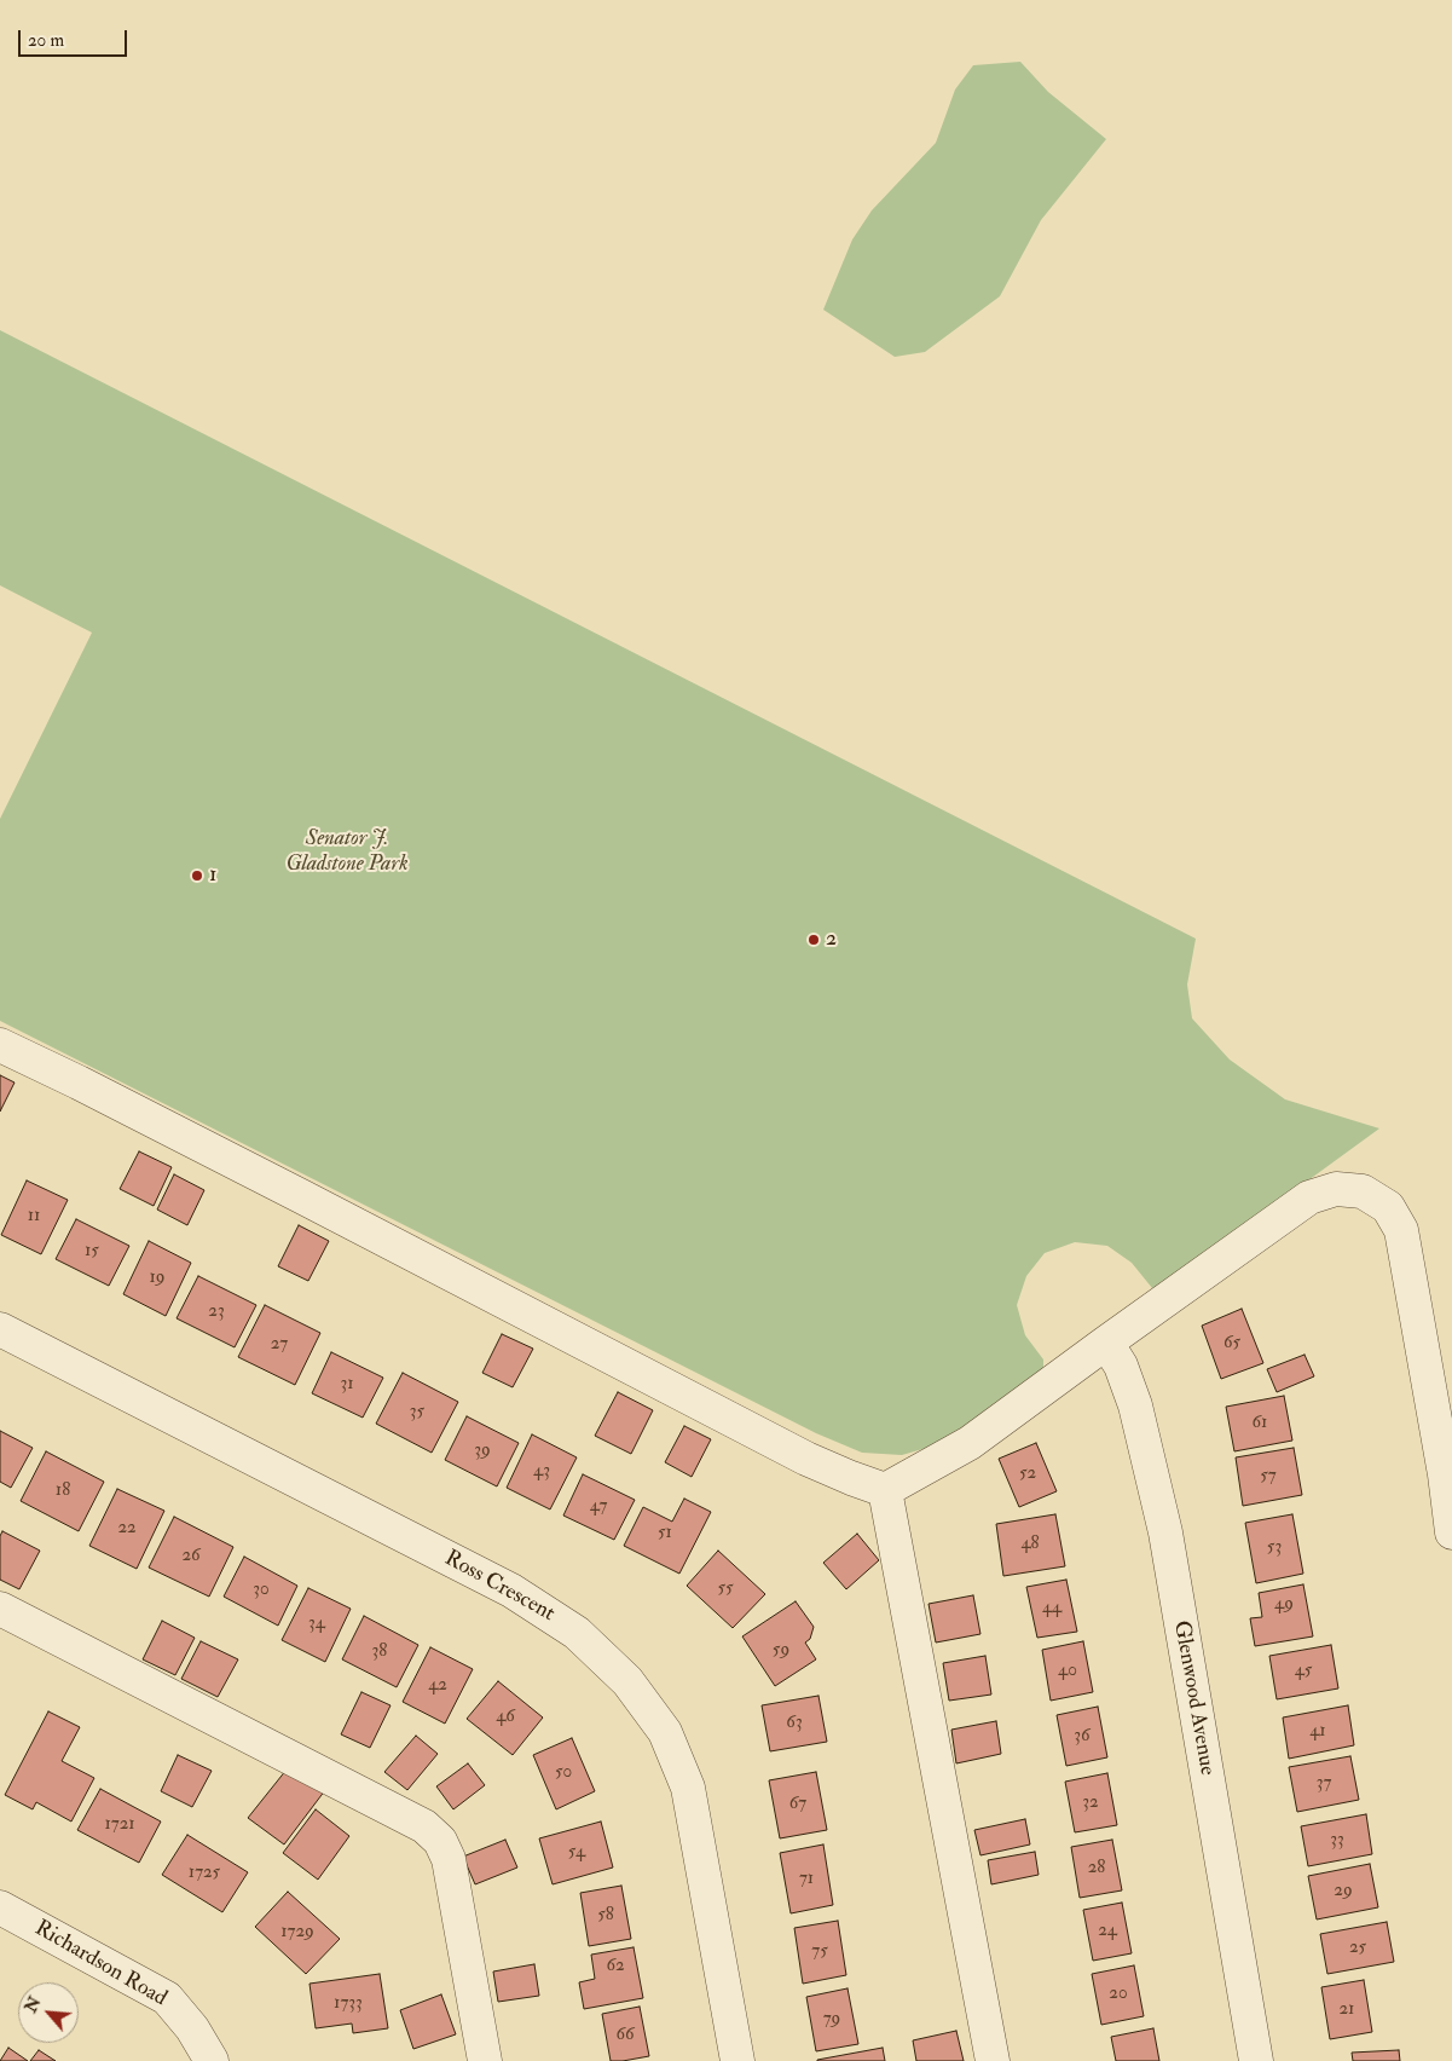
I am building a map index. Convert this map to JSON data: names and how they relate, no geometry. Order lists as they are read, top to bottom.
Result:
{
  "streets": {
    "street": ["Ross Crescent", "Glenwood Avenue", "Richardson Road"]
  },
  "parks": ["Senator J. Gladstone Park"],
  "places": ["1", "2"],
  "house_numbers": [
    "11",
    "15",
    "19",
    "23",
    "65",
    "27",
    "31",
    "35",
    "61",
    "39",
    "43",
    "52",
    "57",
    "18",
    "47",
    "22",
    "51",
    "48",
    "53",
    "26",
    "55",
    "30",
    "49",
    "44",
    "34",
    "59",
    "38",
    "40",
    "45",
    "42",
    "46",
    "63",
    "41",
    "36",
    "50",
    "37",
    "32",
    "67",
    "1721",
    "33",
    "54",
    "28",
    "1725",
    "71",
    "29",
    "58",
    "24",
    "1729",
    "25",
    "75",
    "62",
    "20",
    "1733",
    "21",
    "79",
    "66"
  ],
  "scale_bar": "20 m",
  "north": "top left"
}
